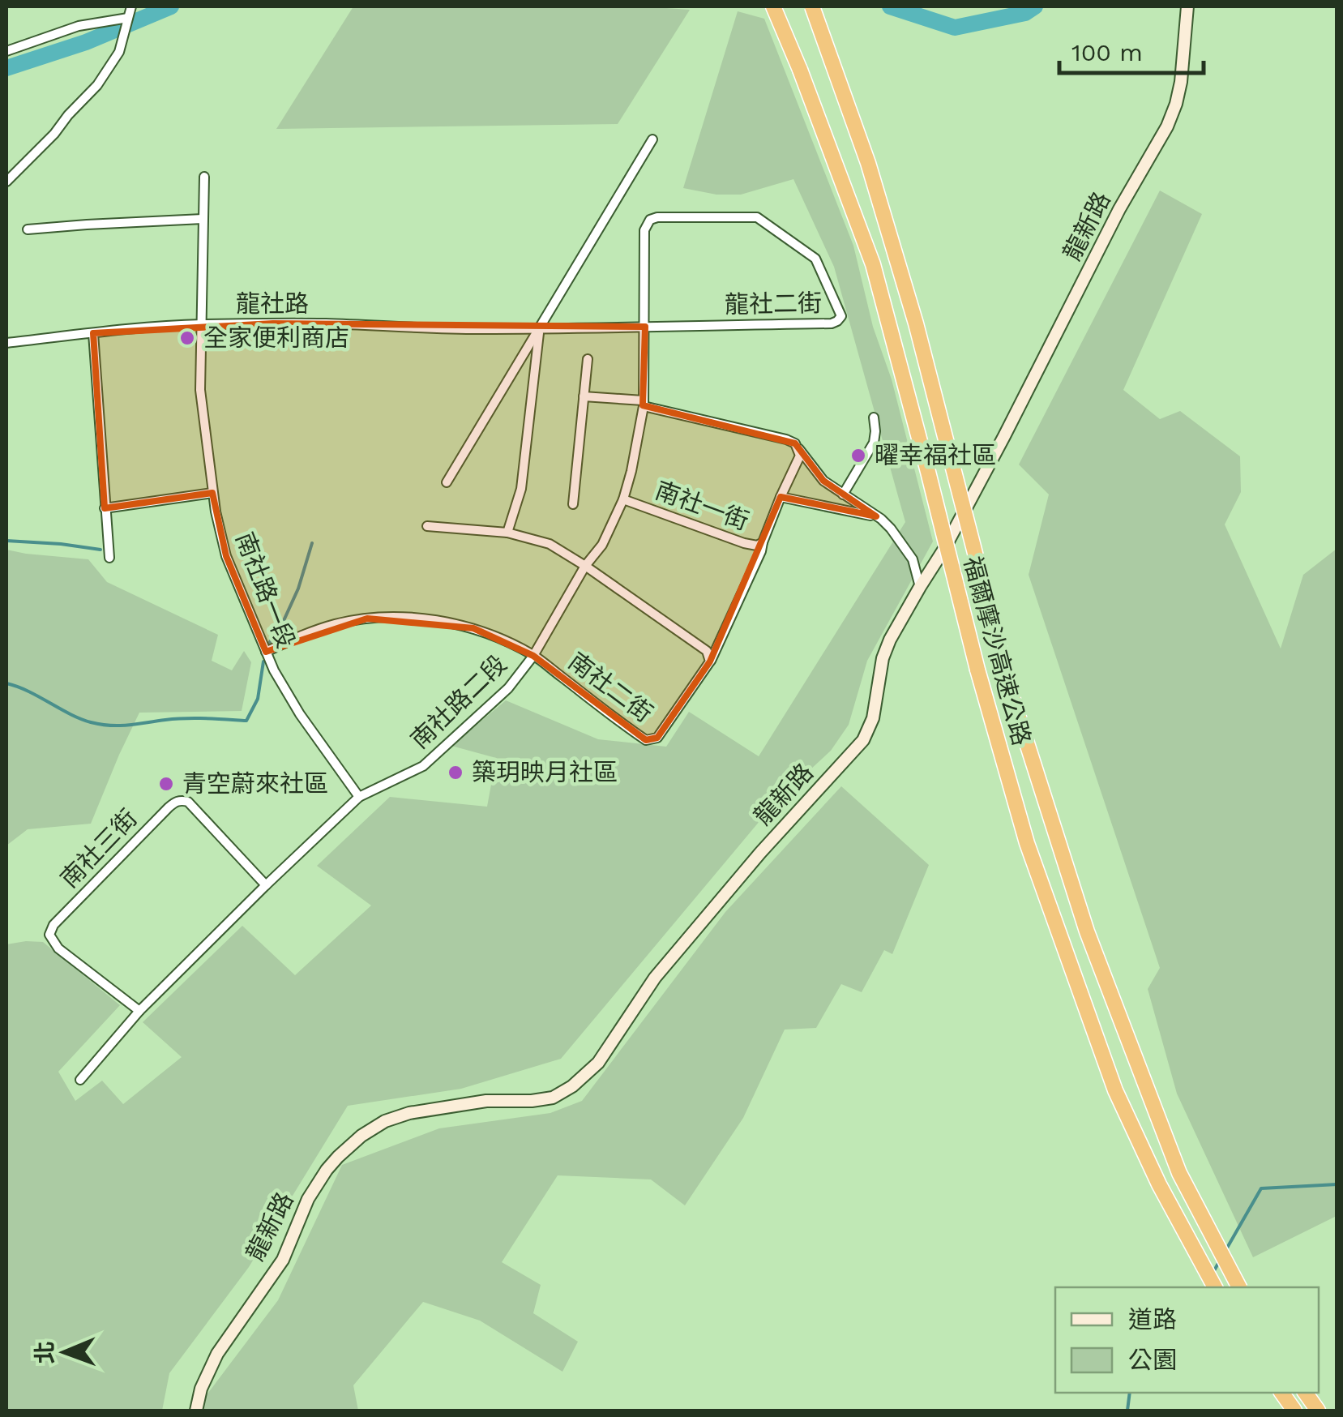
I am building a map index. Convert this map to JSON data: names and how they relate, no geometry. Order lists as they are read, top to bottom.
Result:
{
  "streets": {
    "highway": ["福爾摩沙高速公路"],
    "street": [
      "龍新路",
      "龍社路",
      "龍社二街",
      "南社一街",
      "南社路一段",
      "南社二街",
      "南社路二段",
      "南社三街"
    ]
  },
  "crossings": [
    ["龍社路", "龍社二街"],
    ["龍社路", "南社路一段"],
    ["龍社二街", "南社路二段"],
    ["南社一街", "南社二街"],
    ["南社一街", "南社路二段"],
    ["南社路一段", "南社二街"],
    ["南社路一段", "南社路二段"],
    ["南社二街", "南社路二段"],
    ["南社路二段", "南社三街"]
  ],
  "places": [
    "全家便利商店",
    "曜幸福社區",
    "築玥映月社區",
    "青空蔚來社區"
  ],
  "legend": ["道路", "公園"],
  "scale_bar": "100 m",
  "north": "left"
}
